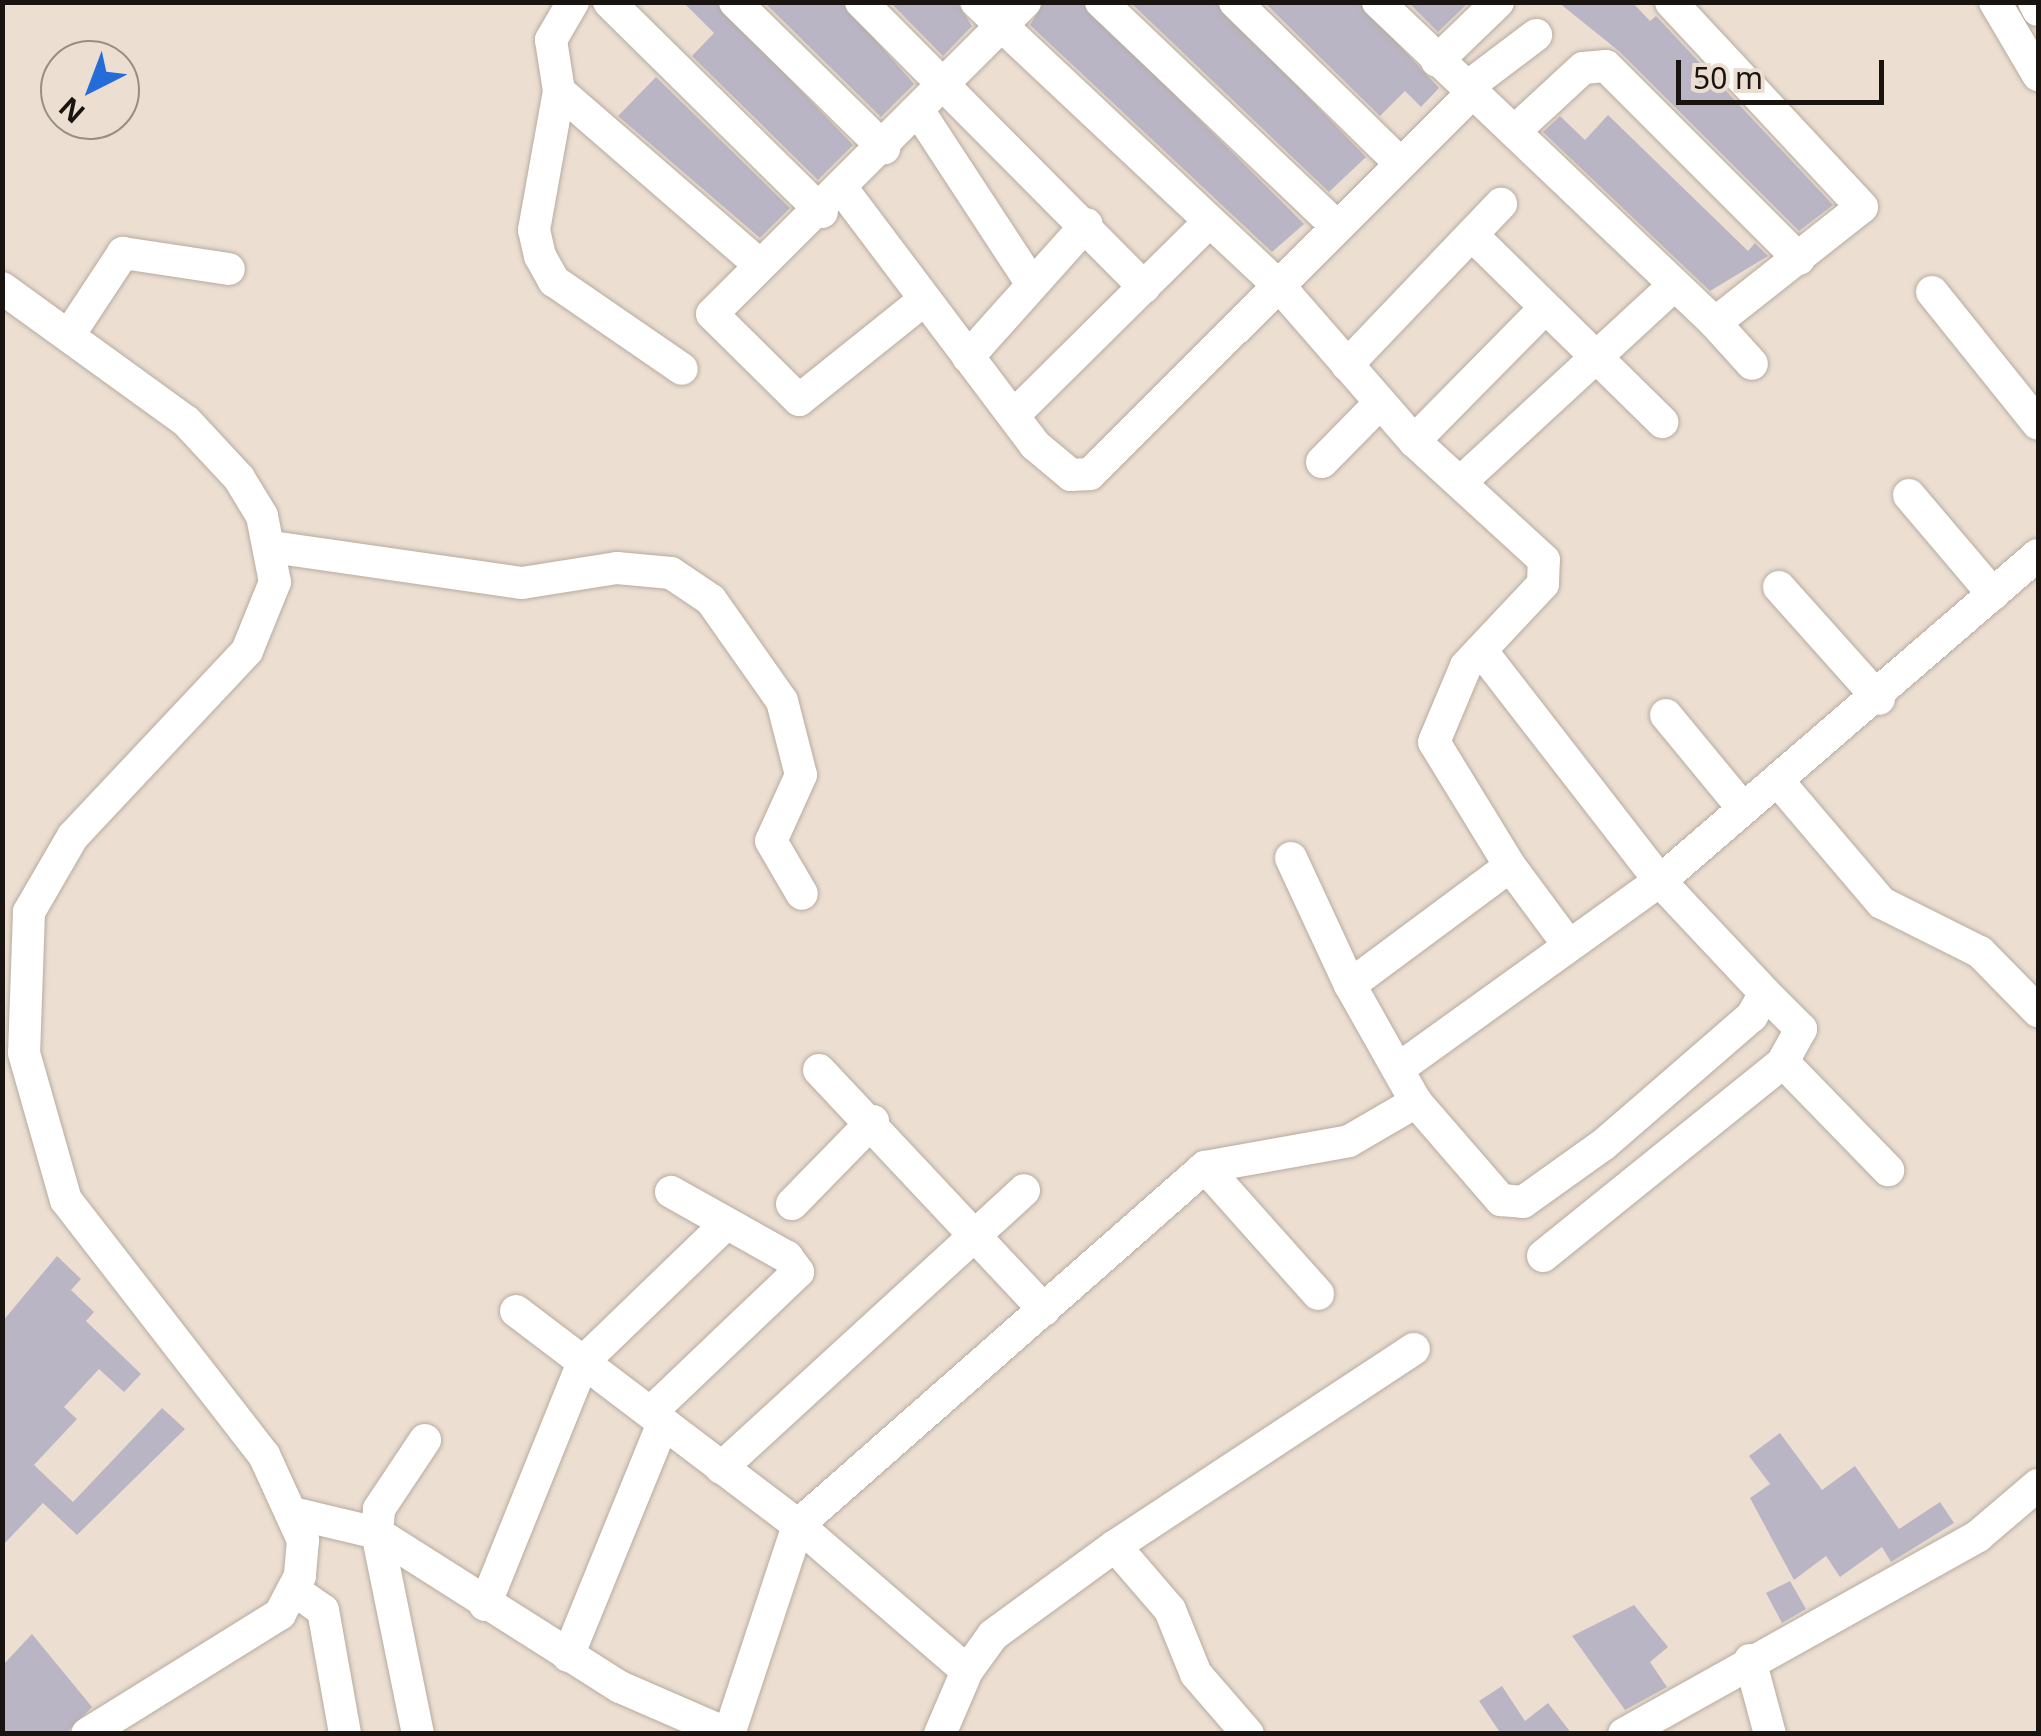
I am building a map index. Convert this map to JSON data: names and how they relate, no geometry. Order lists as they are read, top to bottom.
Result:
{
  "scale_bar": "50 m",
  "north": "bottom left"
}
